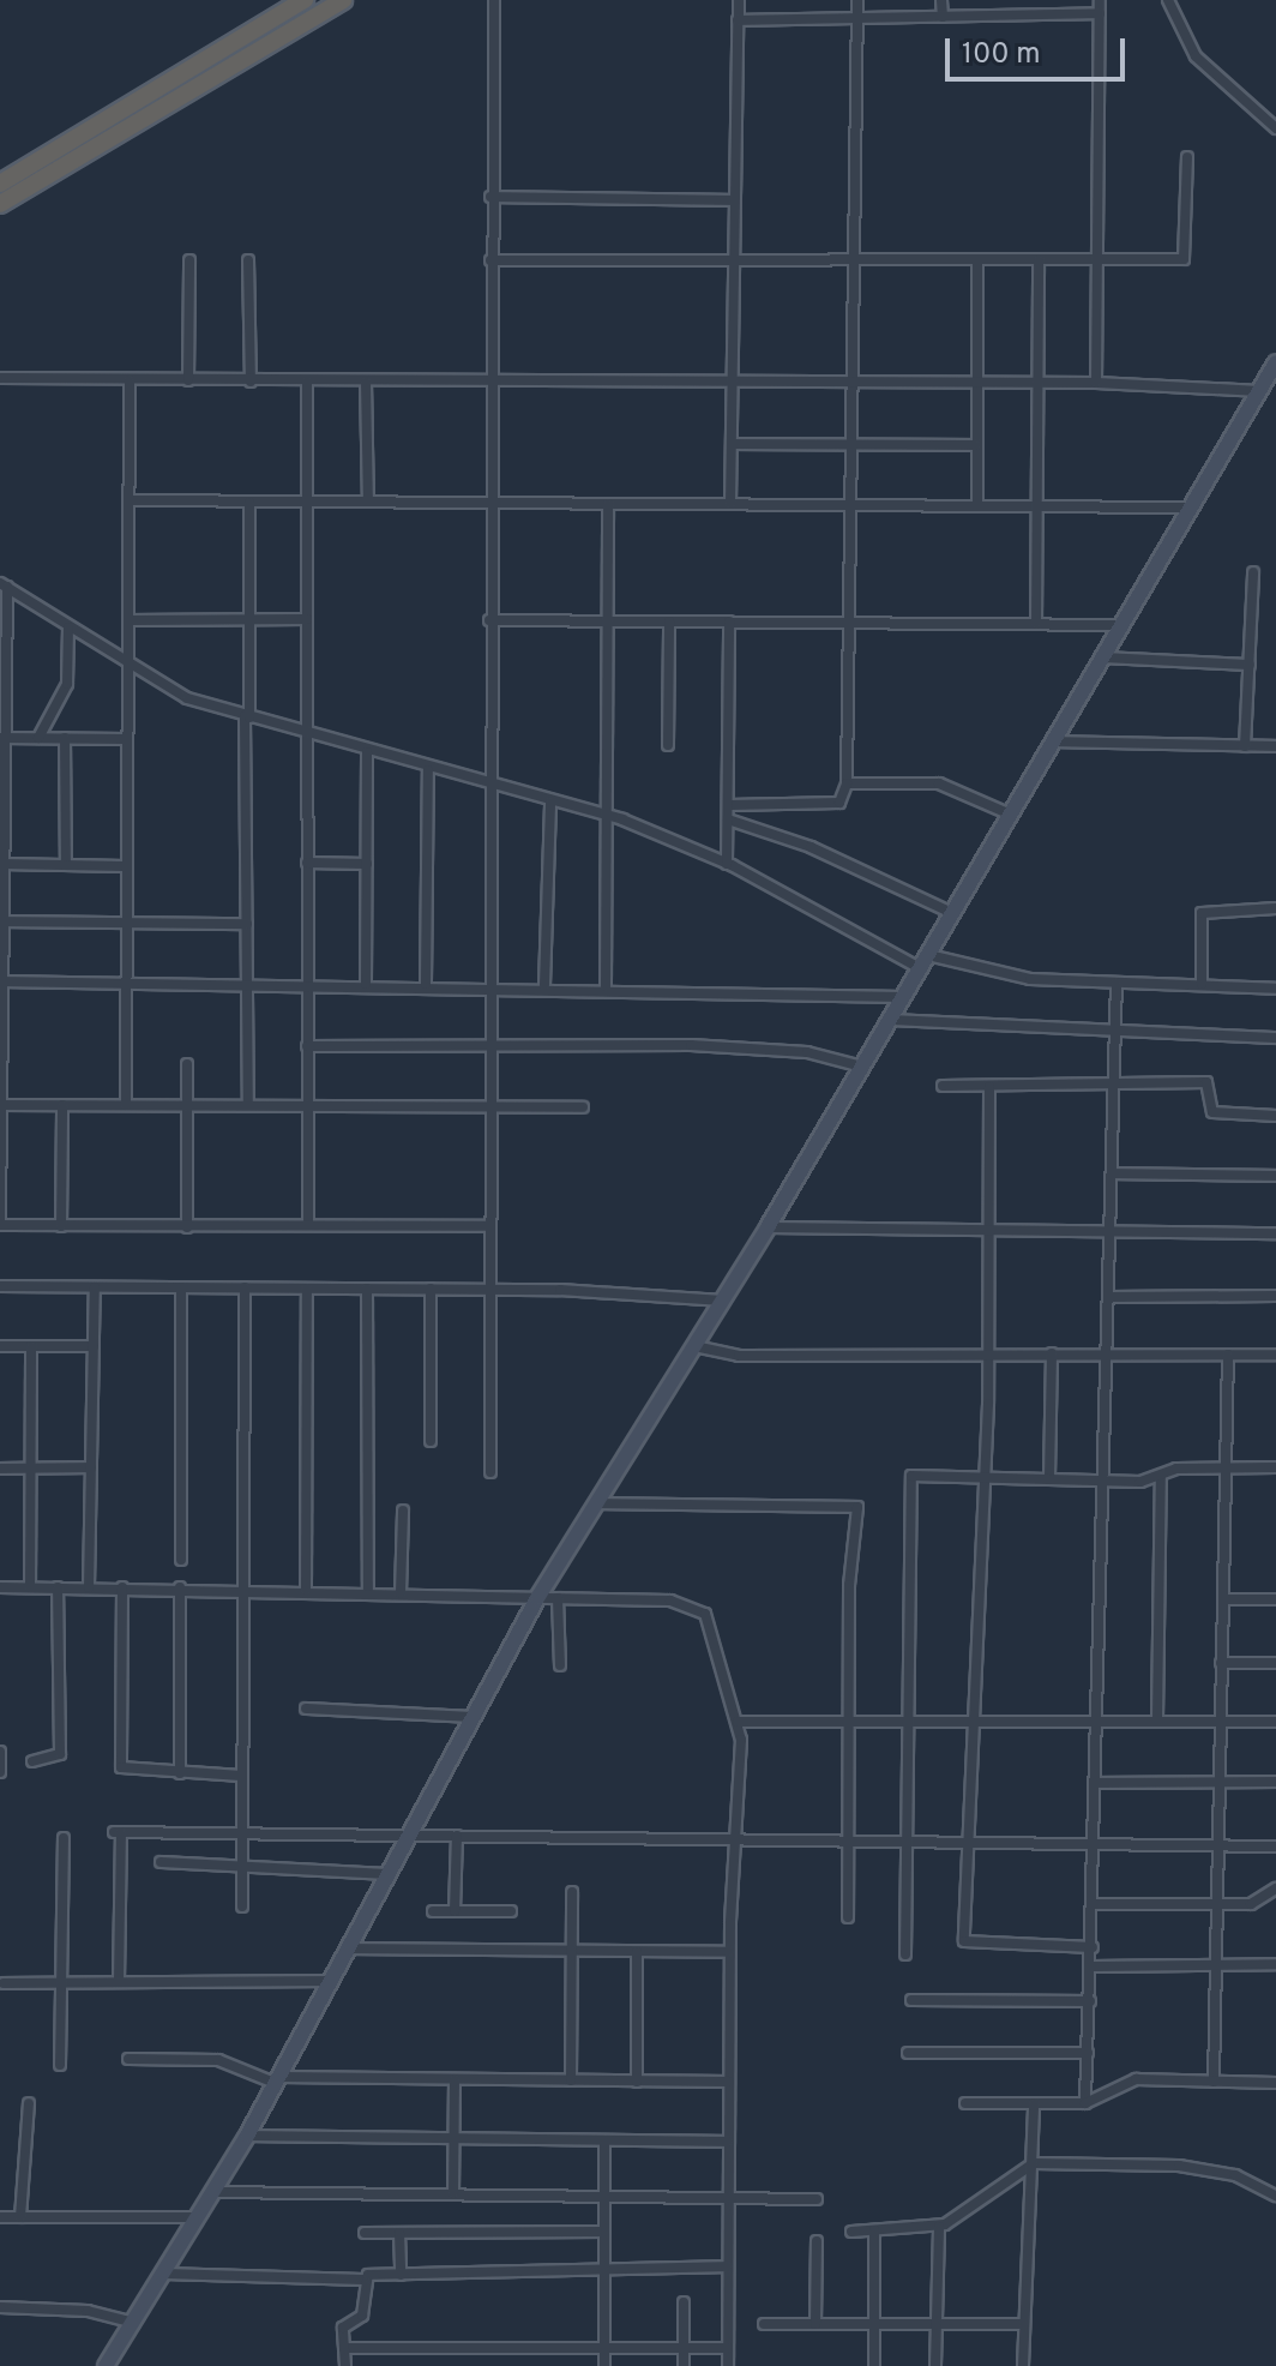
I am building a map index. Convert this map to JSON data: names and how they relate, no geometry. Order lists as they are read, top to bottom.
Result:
{
  "scale_bar": "100 m"
}
